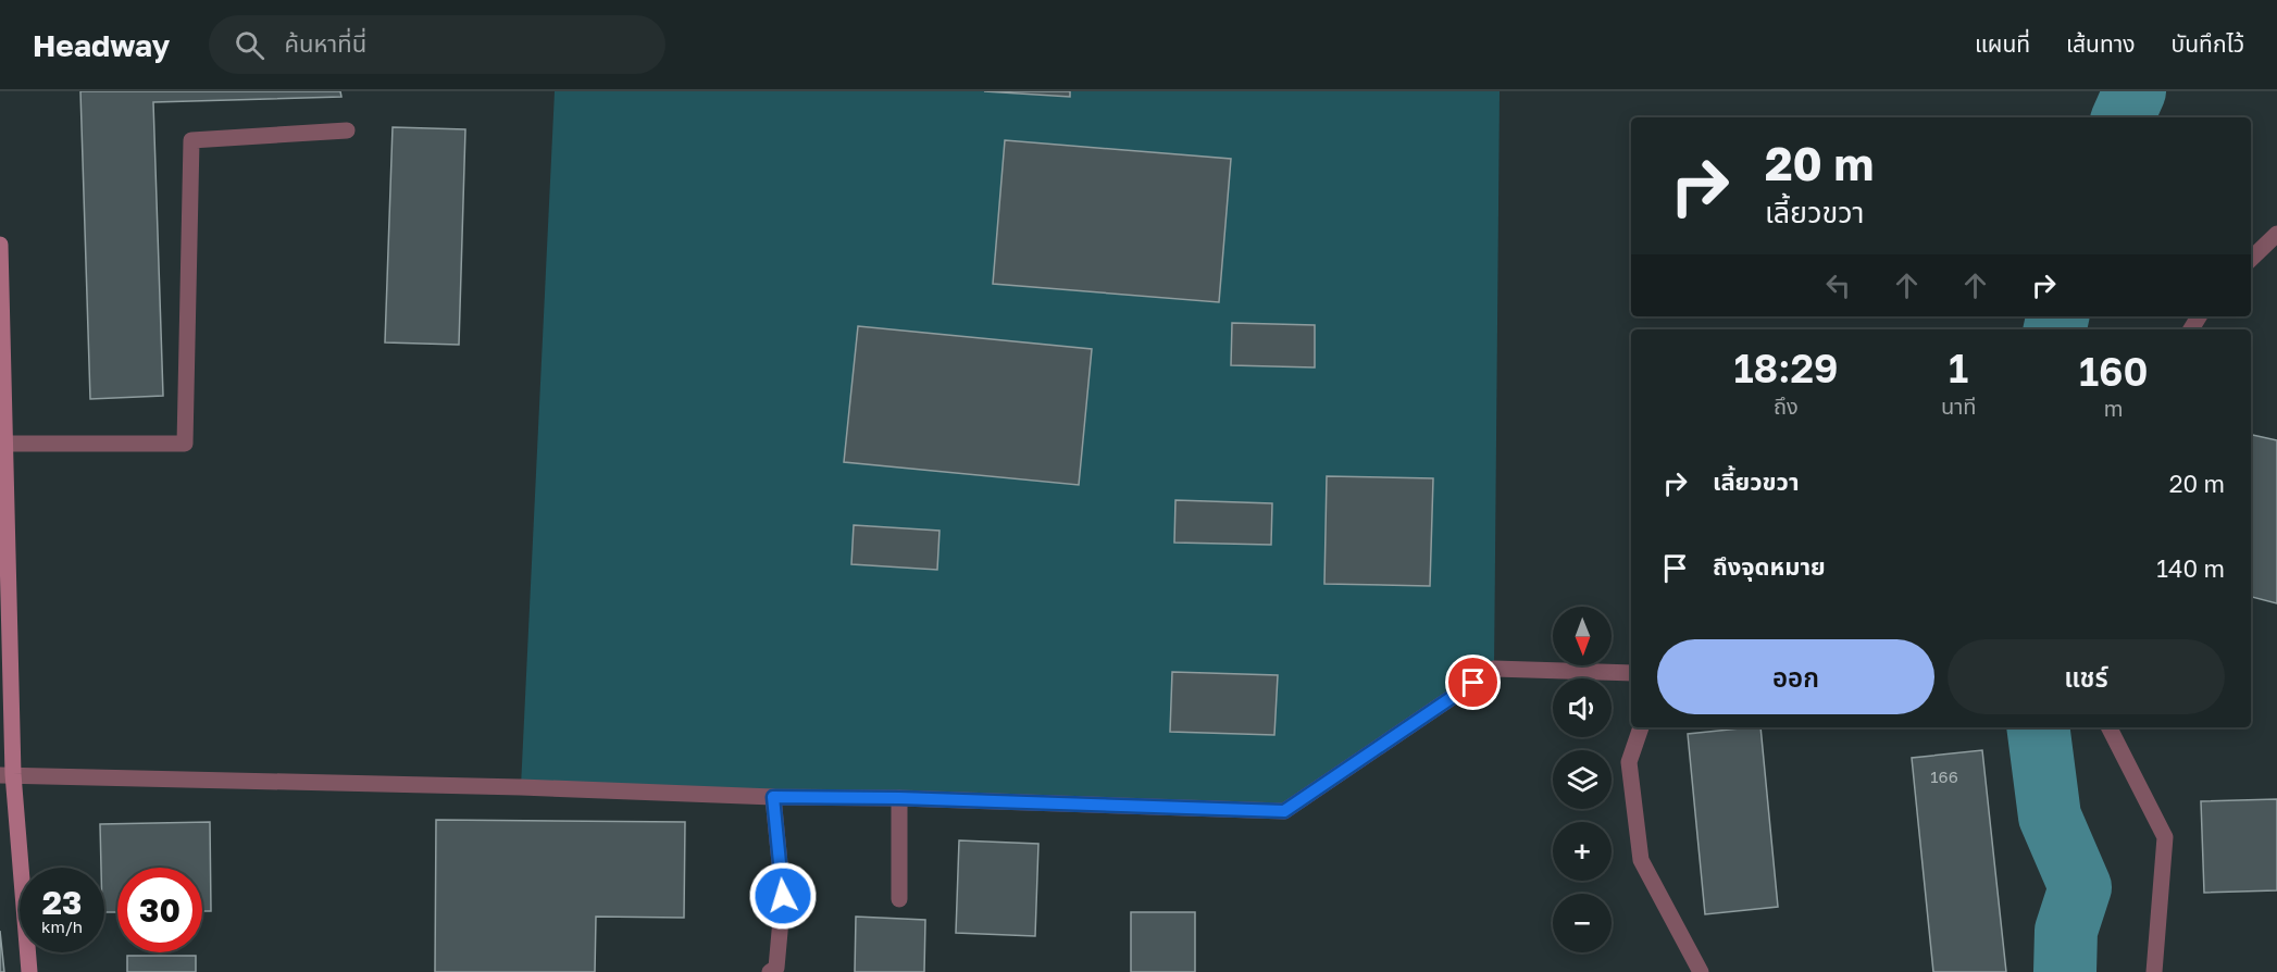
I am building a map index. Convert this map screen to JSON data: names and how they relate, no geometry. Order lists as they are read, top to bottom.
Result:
{
  "house_numbers": ["166"],
  "north": "bottom",
  "page": {
    "header": "Headway",
    "search": "ค้นหาที่นี่",
    "nav": ["แผนที่", "เส้นทาง", "บันทึกไว้"],
    "turn": ["20 m", "เลี้ยวขวา"],
    "eta": [
      "18:29",
      "ถึง",
      "1",
      "นาที",
      "160",
      "m"
    ],
    "list": [
      {
        "name": "เลี้ยวขวา",
        "value": "20 m"
      },
      {
        "name": "ถึงจุดหมาย",
        "value": "140 m"
      }
    ],
    "map_buttons": ["+", "−"],
    "buttons": ["ออก", "แชร์"],
    "speed": "23 km/h",
    "limit": "30"
  }
}
